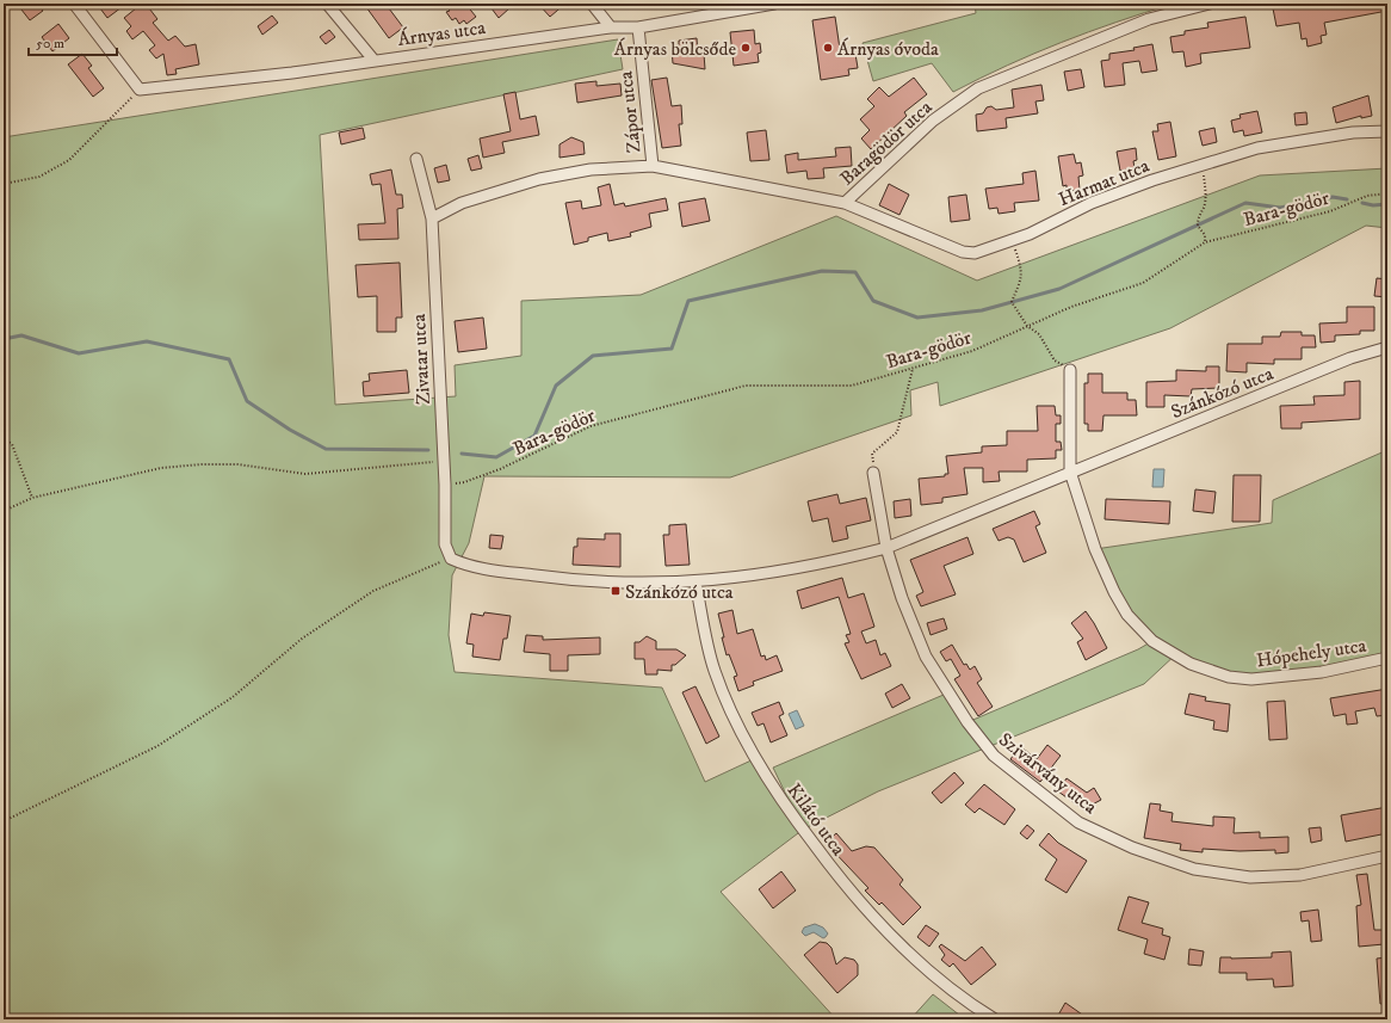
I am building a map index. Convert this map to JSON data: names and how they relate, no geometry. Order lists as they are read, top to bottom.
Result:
{
  "streets": {
    "street": [
      "Árnyas utca",
      "Zápor utca",
      "Baragödör utca",
      "Harmat utca",
      "Zivatar utca",
      "Szánkózó utca",
      "Hópehely utca",
      "Szivárvány utca",
      "Kilátó utca"
    ],
    "path": ["Bara-gödör"]
  },
  "crossings": [
    ["Árnyas utca", "Zápor utca"],
    ["Zápor utca", "Baragödör utca"],
    ["Baragödör utca", "Harmat utca"],
    ["Baragödör utca", "Zivatar utca"],
    ["Zivatar utca", "Szánkózó utca"],
    ["Szánkózó utca", "Hópehely utca"],
    ["Szánkózó utca", "Szivárvány utca"],
    ["Szánkózó utca", "Kilátó utca"]
  ],
  "places": {
    "other": ["Árnyas bölcsőde", "Árnyas óvoda"],
    "transit": ["Szánkózó utca"]
  },
  "scale_bar": "50 m"
}
